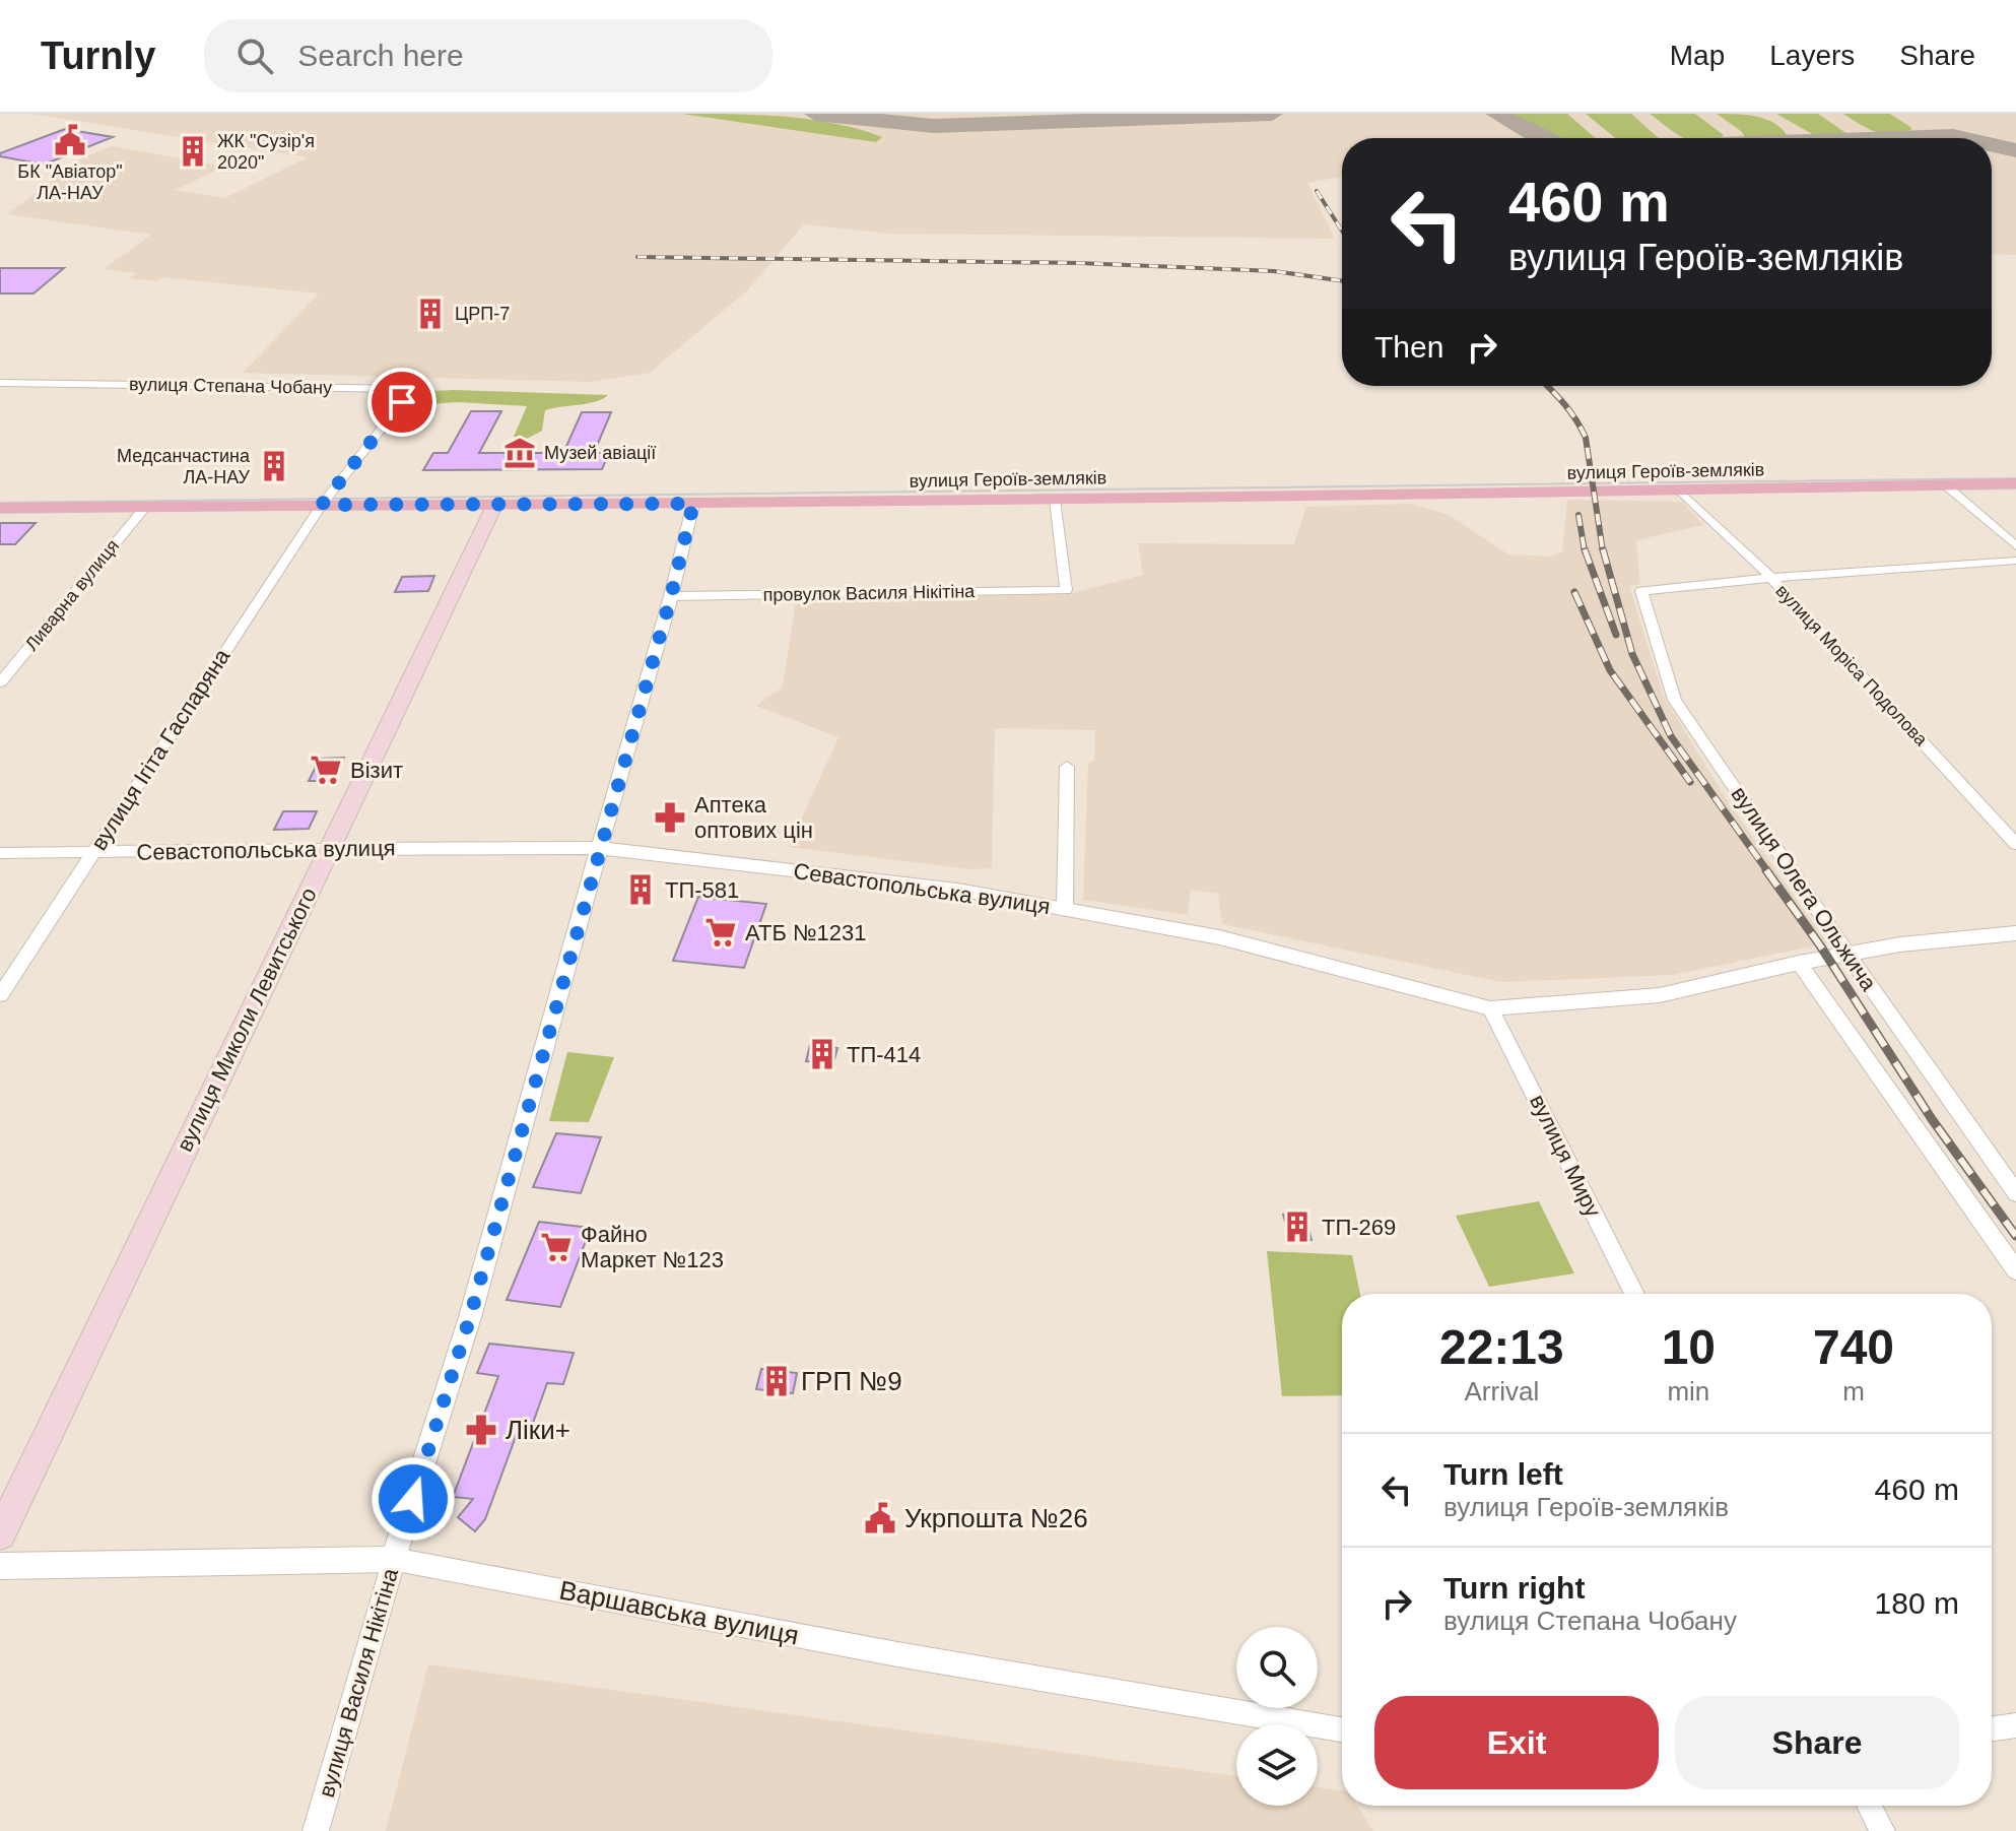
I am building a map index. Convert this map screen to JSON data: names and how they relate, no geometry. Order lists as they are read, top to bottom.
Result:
{
  "streets": {
    "main road": ["вулиця Героїв-земляків", "вулиця Миколи Левитського"],
    "street": [
      "вулиця Степана Чобану",
      "провулок Василя Нікітіна",
      "Ливарна вулиця",
      "вулиця Моріса Подолова",
      "вулиця Ігіта Гаспаряна",
      "Севастопольська вулиця",
      "вулиця Олега Ольжича",
      "вулиця Миру",
      "Варшавська вулиця",
      "вулиця Василя Нікітіна"
    ]
  },
  "crossings": [
    ["вулиця Степана Чобану", "вулиця Героїв-земляків"],
    ["вулиця Степана Чобану", "вулиця Ігіта Гаспаряна"],
    ["вулиця Героїв-земляків", "провулок Василя Нікітіна"],
    ["вулиця Героїв-земляків", "Ливарна вулиця"],
    ["вулиця Героїв-земляків", "вулиця Моріса Подолова"],
    ["вулиця Героїв-земляків", "вулиця Ігіта Гаспаряна"],
    ["вулиця Героїв-земляків", "вулиця Миколи Левитського"],
    ["вулиця Героїв-земляків", "вулиця Василя Нікітіна"],
    ["провулок Василя Нікітіна", "вулиця Василя Нікітіна"],
    ["вулиця Моріса Подолова", "вулиця Олега Ольжича"],
    ["вулиця Ігіта Гаспаряна", "Севастопольська вулиця"],
    ["Севастопольська вулиця", "вулиця Олега Ольжича"],
    ["Севастопольська вулиця", "вулиця Миколи Левитського"],
    ["Севастопольська вулиця", "вулиця Миру"],
    ["Севастопольська вулиця", "вулиця Василя Нікітіна"],
    ["Варшавська вулиця", "вулиця Василя Нікітіна"]
  ],
  "places": {
    "public building": ["БК \"Авіатор\" ЛА-НАУ", "Укрпошта №26"],
    "building": [
      "ЖК \"Сузір'я 2020\"",
      "ЦРП-7",
      "Медсанчастина ЛА-НАУ",
      "ТП-581",
      "ТП-414",
      "ТП-269",
      "ГРП №9"
    ],
    "museum": ["Музей авіації"],
    "supermarket": ["Візит", "АТБ №1231", "Файно Маркет №123"],
    "pharmacy": ["Аптека оптових цін", "Ліки+"]
  },
  "page": {
    "header": "Turnly",
    "search": "Search here",
    "nav": ["Map", "Layers", "Share"],
    "turn": ["460 m", "вулиця Героїв-земляків"],
    "then": "Then",
    "eta": [
      "22:13",
      "Arrival",
      "10",
      "min",
      "740",
      "m"
    ],
    "list": [
      {
        "name": "Turn left",
        "note": "вулиця Героїв-земляків",
        "value": "460 m"
      },
      {
        "name": "Turn right",
        "note": "вулиця Степана Чобану",
        "value": "180 m"
      }
    ],
    "buttons": ["Exit", "Share"]
  }
}
